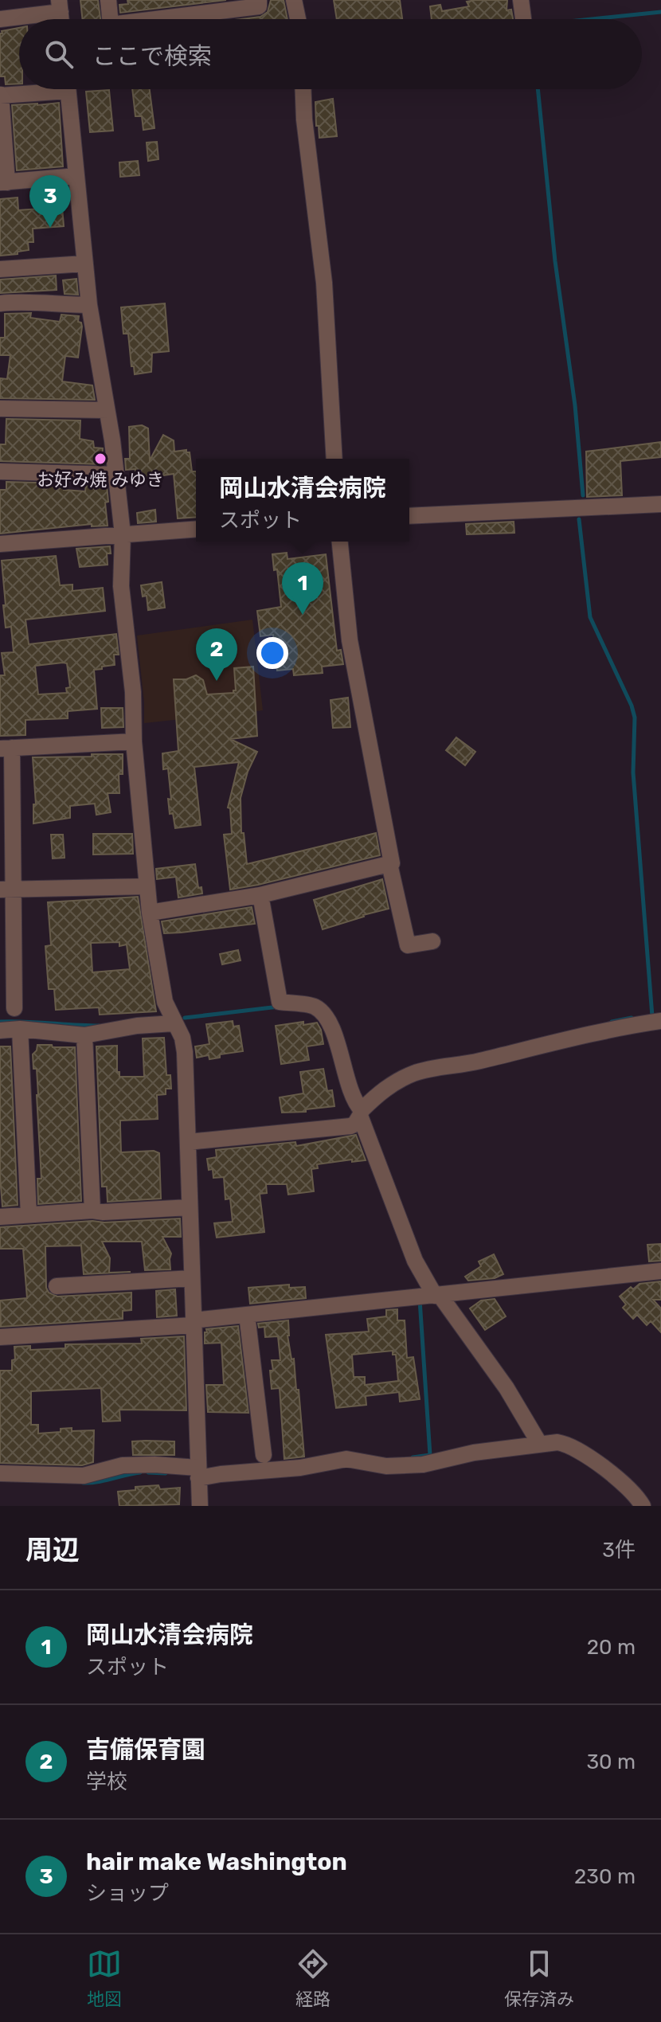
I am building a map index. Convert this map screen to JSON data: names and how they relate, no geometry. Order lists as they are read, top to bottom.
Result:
{
  "places": ["お好み焼 みゆき"],
  "page": {
    "search": "ここで検索",
    "pins": ["3", "1", "2"],
    "popup": ["岡山水清会病院", "スポット"],
    "heading": ["周辺", "3件"],
    "list": [
      {
        "mark": "1",
        "name": "岡山水清会病院",
        "note": "スポット",
        "value": "20 m"
      },
      {
        "mark": "2",
        "name": "吉備保育園",
        "note": "学校",
        "value": "30 m"
      },
      {
        "mark": "3",
        "name": "hair make Washington",
        "note": "ショップ",
        "value": "230 m"
      }
    ],
    "nav": ["地図", "経路", "保存済み"]
  }
}
